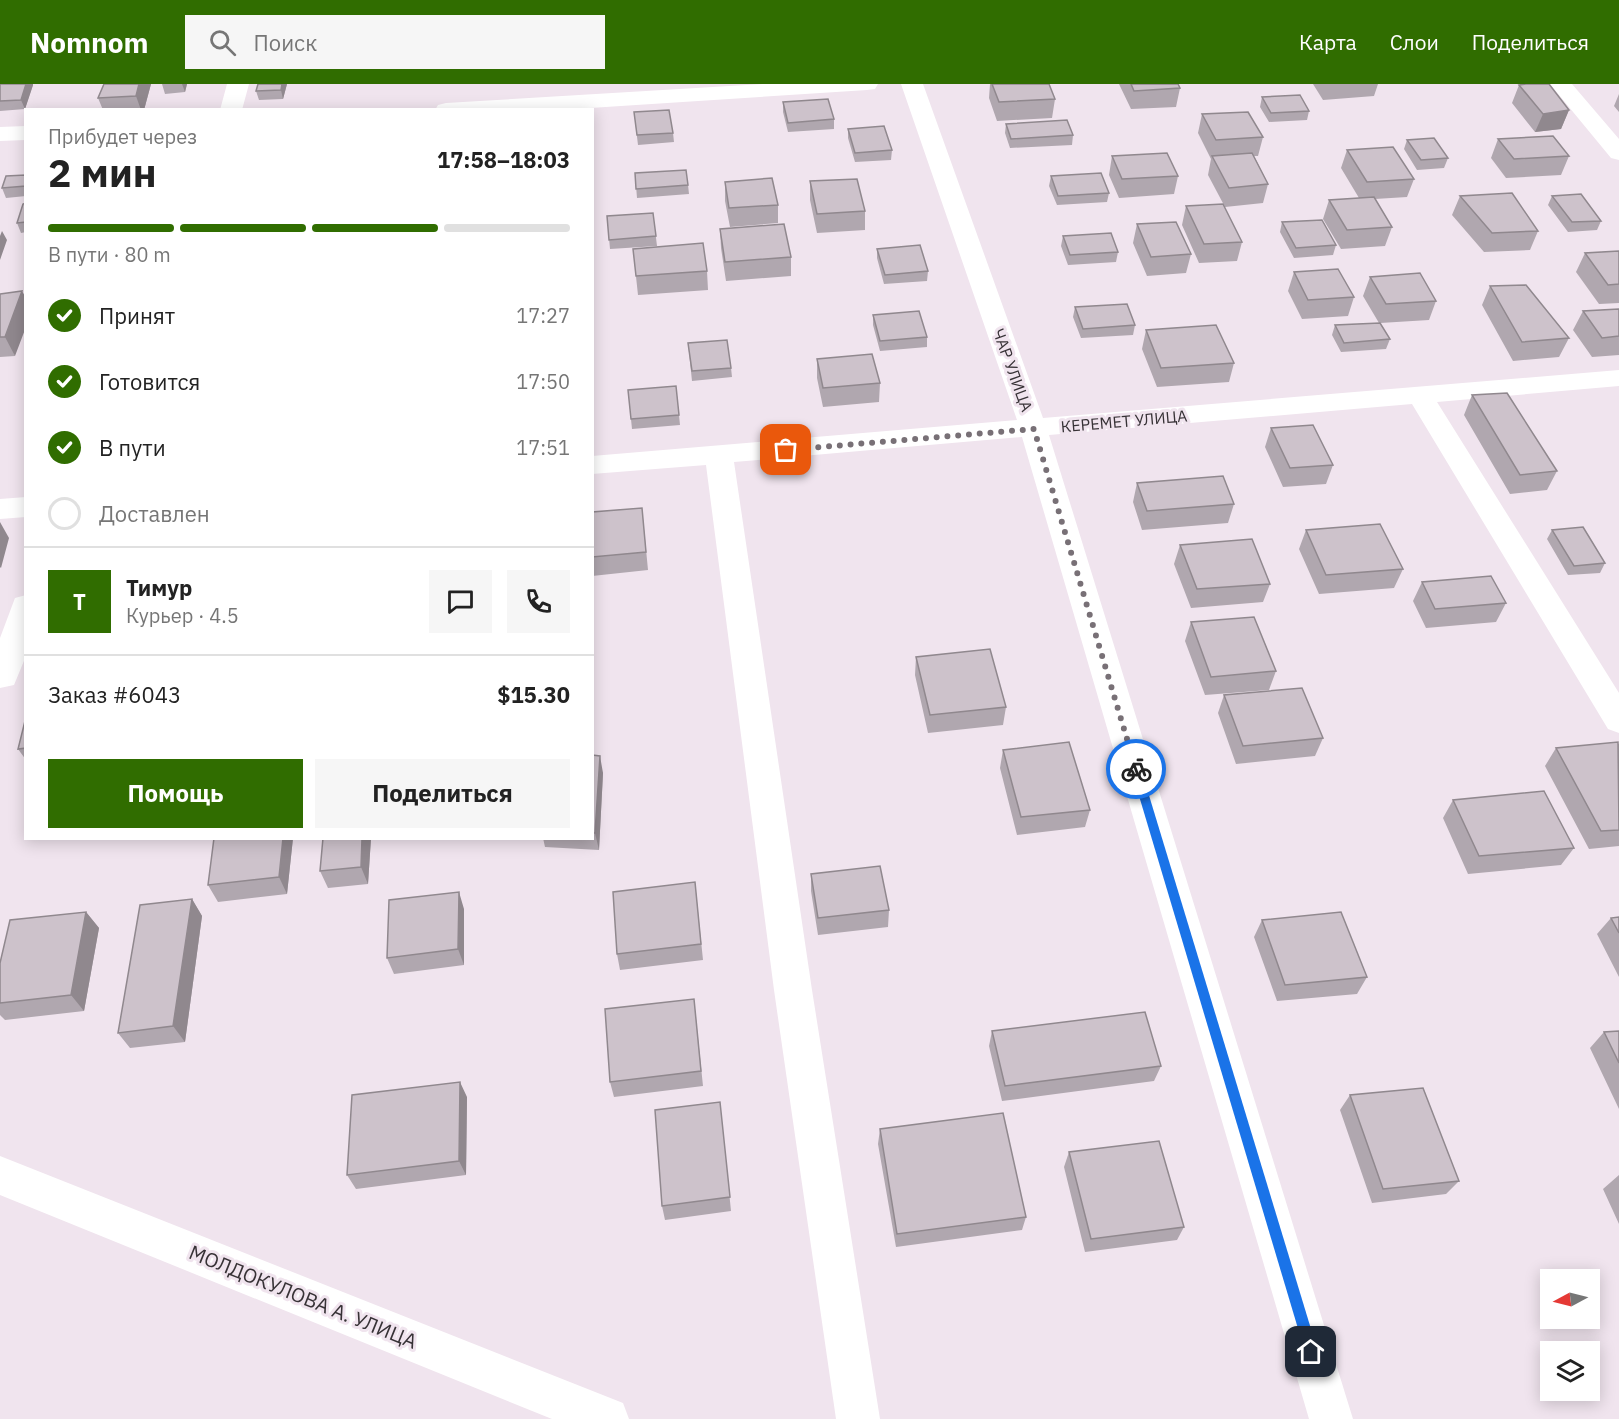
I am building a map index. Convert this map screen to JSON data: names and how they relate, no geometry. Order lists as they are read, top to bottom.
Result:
{
  "streets": {
    "street": ["ЧАР УЛИЦА", "КЕРЕМЕТ УЛИЦА", "МОЛДОКУЛОВА А. УЛИЦА"]
  },
  "crossings": [
    ["ЧАР УЛИЦА", "КЕРЕМЕТ УЛИЦА"]
  ],
  "north": "left",
  "page": {
    "header": "Nomnom",
    "search": "Поиск",
    "nav": ["Карта", "Слои", "Поделиться"],
    "heading": ["2 мин", "Прибудет через", "17:58–18:03"],
    "panel": [
      "Тимур",
      "Курьер · 4.5",
      "Заказ #6043",
      "$15.30"
    ],
    "bar": "В пути · 80 m",
    "list": [
      ["Принят", "17:27"],
      ["Готовится", "17:50"],
      ["В пути", "17:51"],
      "Доставлен"
    ],
    "round": "Т",
    "buttons": ["Помощь", "Поделиться"]
  }
}
